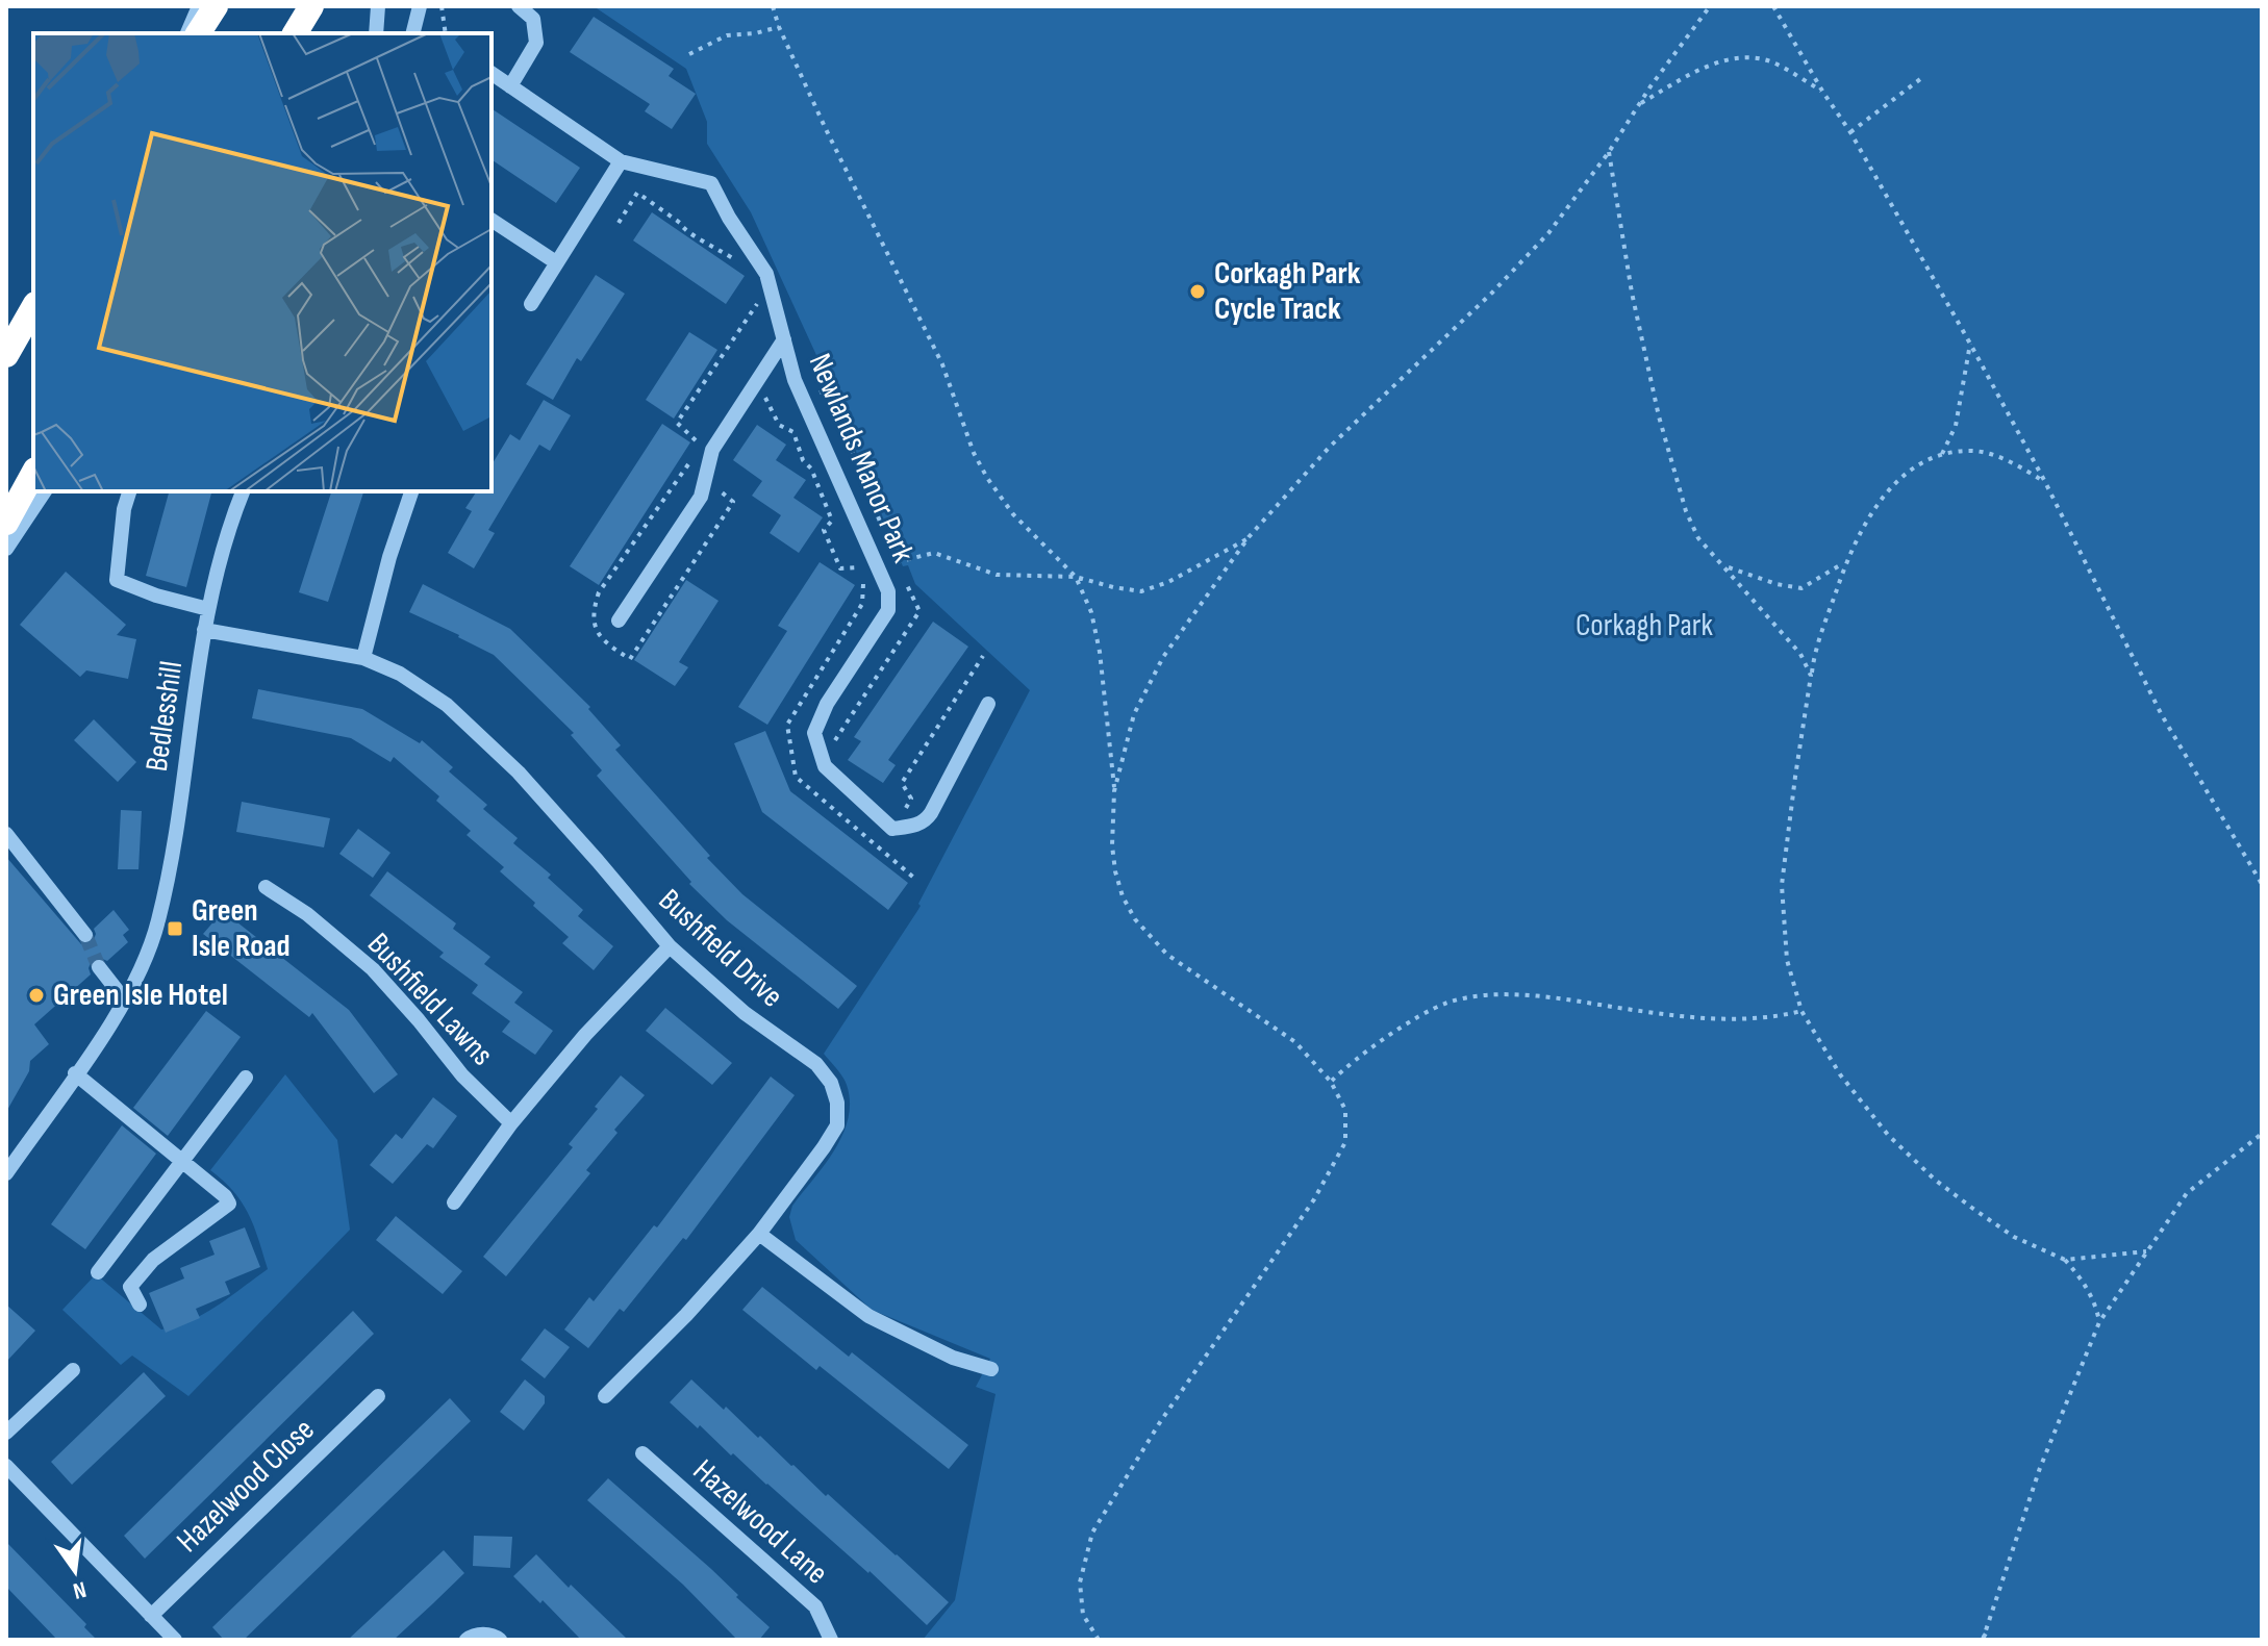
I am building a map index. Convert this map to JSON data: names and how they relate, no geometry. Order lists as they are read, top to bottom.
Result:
{
  "streets": {
    "street": [
      "Newlands Manor Park",
      "Bedlesshill",
      "Bushfield Drive",
      "Bushfield Lawns",
      "Hazelwood Close",
      "Hazelwood Lane"
    ]
  },
  "crossings": [
    ["Bedlesshill", "Bushfield Drive"]
  ],
  "parks": ["Corkagh Park"],
  "places": {
    "other": ["Corkagh Park Cycle Track", "Green Isle Hotel"],
    "transit": ["Green Isle Road"]
  },
  "north": "bottom"
}
